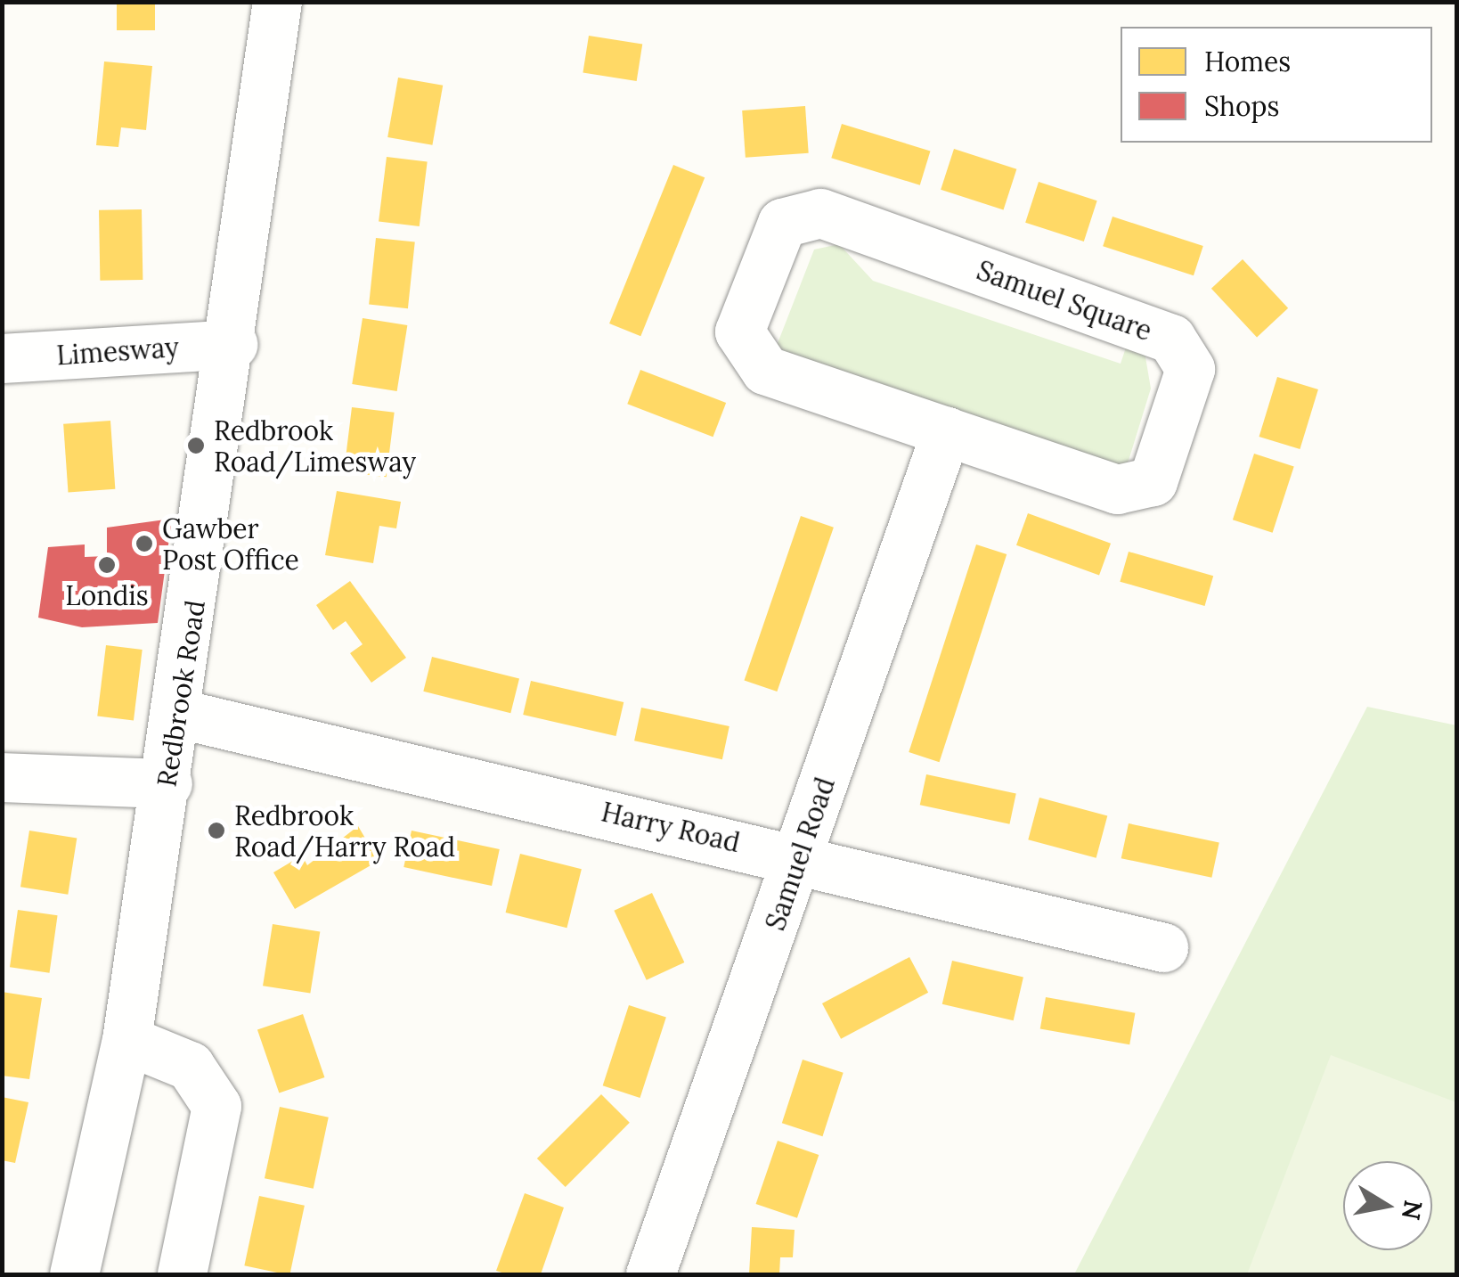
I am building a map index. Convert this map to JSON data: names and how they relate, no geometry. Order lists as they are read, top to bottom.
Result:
{
  "streets": {
    "street": [
      "Samuel Square",
      "Limesway",
      "Redbrook Road",
      "Harry Road",
      "Samuel Road"
    ]
  },
  "crossings": [
    ["Samuel Square", "Samuel Road"],
    ["Limesway", "Redbrook Road"],
    ["Redbrook Road", "Harry Road"],
    ["Harry Road", "Samuel Road"]
  ],
  "places": [
    "Redbrook Road/Limesway",
    "Gawber Post Office",
    "Londis",
    "Redbrook Road/Harry Road"
  ],
  "legend": ["Homes", "Shops"],
  "north": "right"
}
